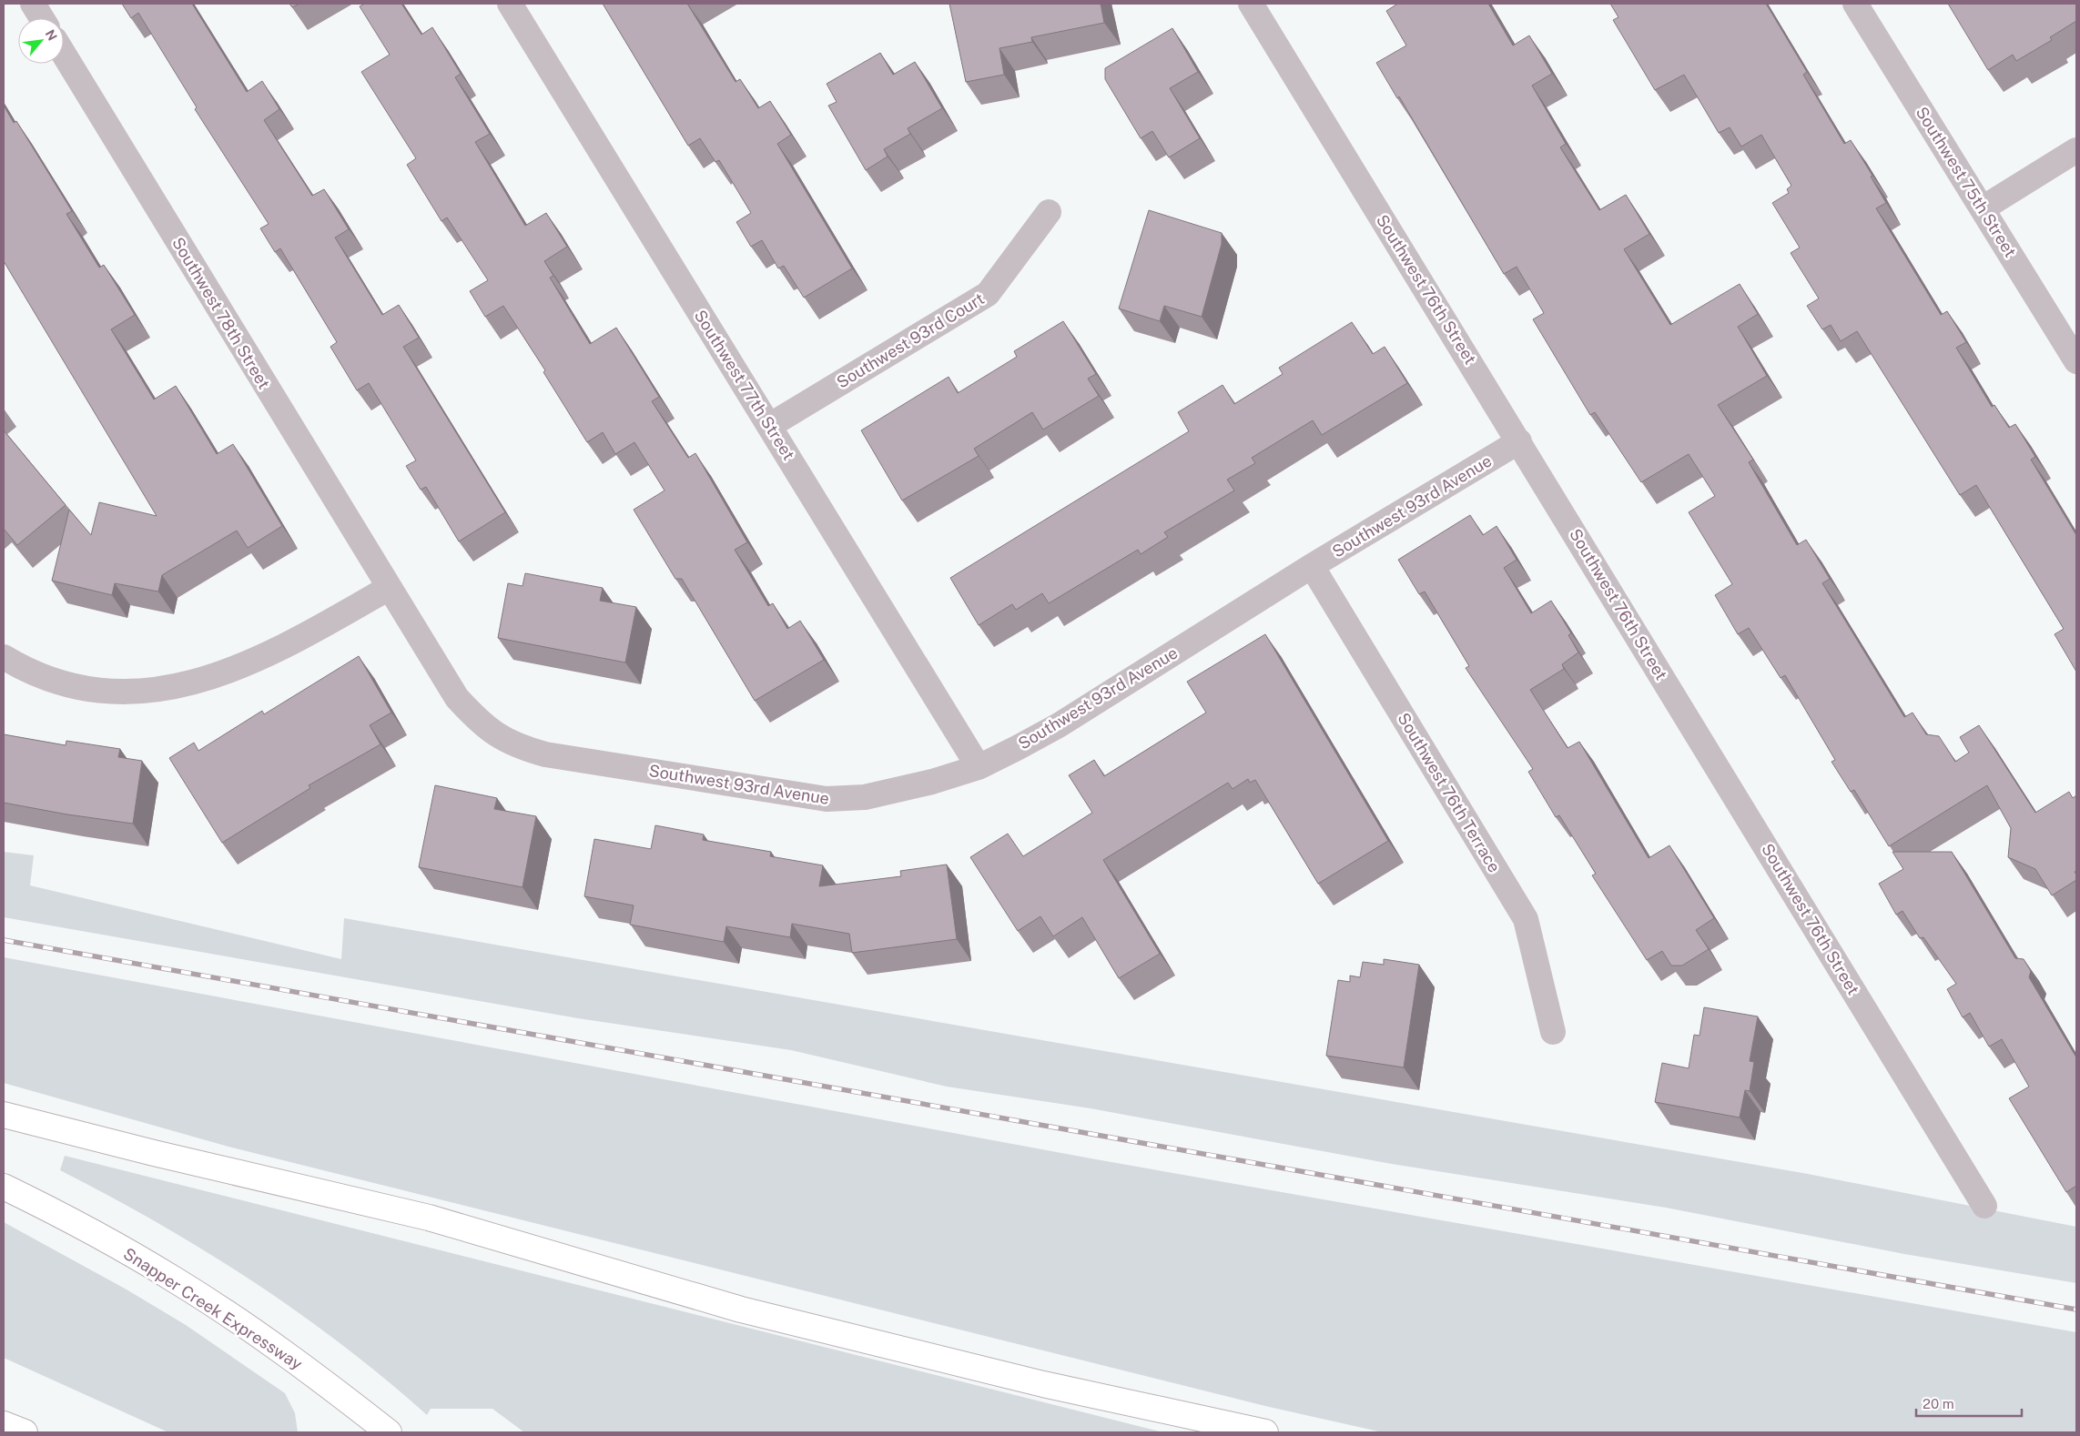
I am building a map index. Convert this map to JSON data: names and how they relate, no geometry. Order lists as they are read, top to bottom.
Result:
{
  "streets": {
    "highway": ["Snapper Creek Expressway"],
    "street": [
      "Southwest 75th Street",
      "Southwest 76th Street",
      "Southwest 78th Street",
      "Southwest 93rd Court",
      "Southwest 77th Street",
      "Southwest 93rd Avenue",
      "Southwest 76th Terrace"
    ]
  },
  "crossings": [
    ["Southwest 76th Street", "Southwest 93rd Avenue"],
    ["Southwest 78th Street", "Southwest 93rd Avenue"],
    ["Southwest 93rd Court", "Southwest 77th Street"],
    ["Southwest 77th Street", "Southwest 93rd Avenue"],
    ["Southwest 93rd Avenue", "Southwest 76th Terrace"]
  ],
  "scale_bar": "20 m",
  "north": "top right"
}
